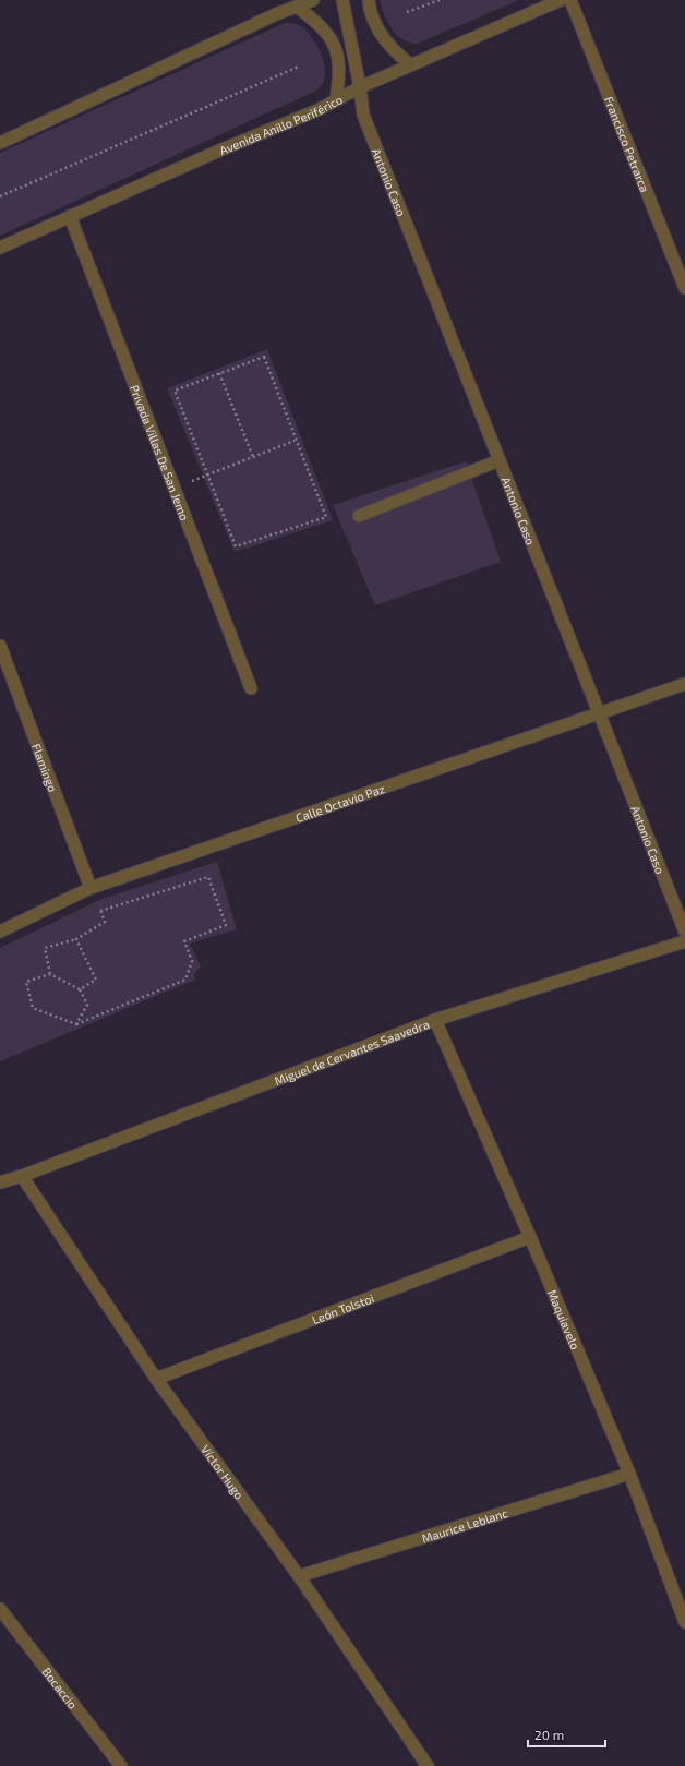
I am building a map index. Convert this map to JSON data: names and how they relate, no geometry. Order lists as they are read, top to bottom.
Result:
{
  "streets": {
    "street": [
      "Avenida Anillo Periférico",
      "Francisco Petrarca",
      "Antonio Caso",
      "Privada Villas De San Jemo",
      "Flamingo",
      "Calle Octavio Paz",
      "Miguel de Cervantes Saavedra",
      "León Tolstoi",
      "Maquiavelo",
      "Víctor Hugo",
      "Maurice Leblanc",
      "Bocaccio"
    ]
  },
  "crossings": [
    ["Avenida Anillo Periférico", "Antonio Caso"],
    ["Avenida Anillo Periférico", "Privada Villas De San Jemo"],
    ["Antonio Caso", "Calle Octavio Paz"],
    ["Flamingo", "Calle Octavio Paz"],
    ["Miguel de Cervantes Saavedra", "Maquiavelo"],
    ["Miguel de Cervantes Saavedra", "Víctor Hugo"],
    ["León Tolstoi", "Maquiavelo"],
    ["León Tolstoi", "Víctor Hugo"],
    ["Maquiavelo", "Maurice Leblanc"],
    ["Víctor Hugo", "Maurice Leblanc"]
  ],
  "scale_bar": "20 m"
}
